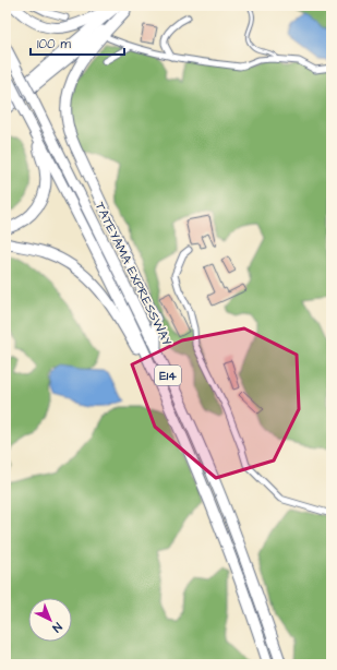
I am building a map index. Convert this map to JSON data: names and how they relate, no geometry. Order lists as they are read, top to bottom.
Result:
{
  "streets": {
    "highway": ["TATEYAMA EXPRESSWAY", "E14"]
  },
  "scale_bar": "100 m",
  "north": "bottom right"
}
